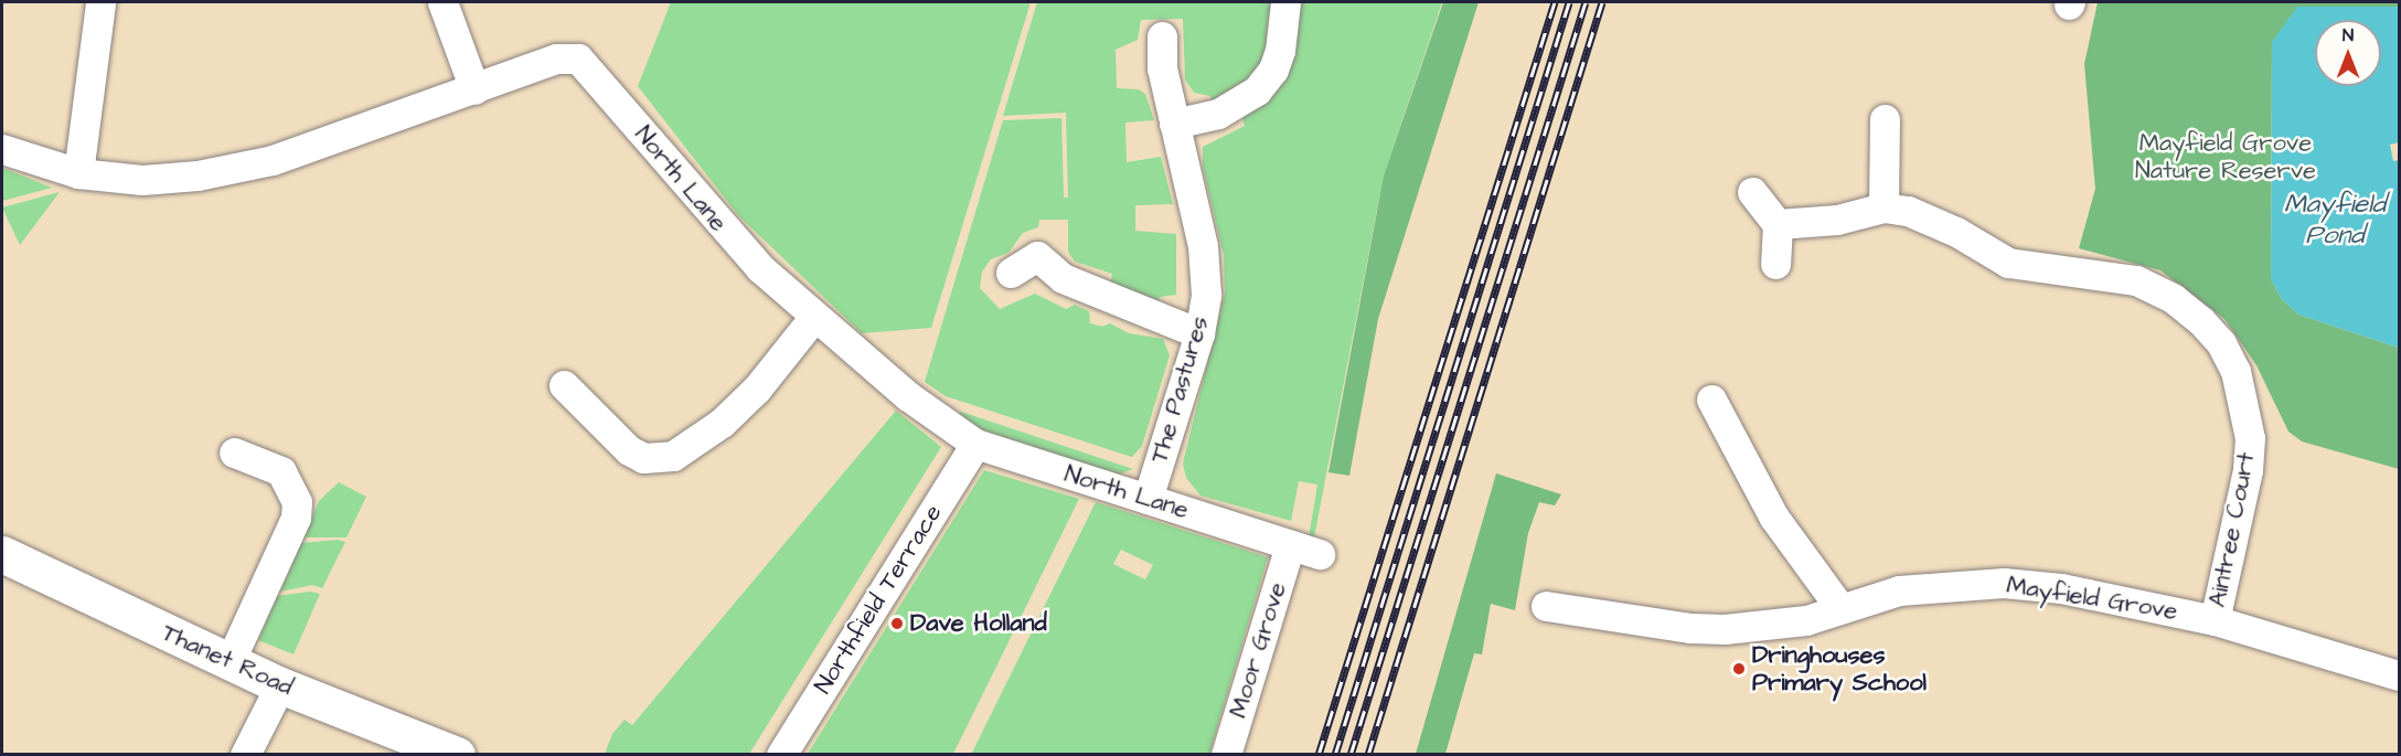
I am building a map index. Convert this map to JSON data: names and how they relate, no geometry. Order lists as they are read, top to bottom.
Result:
{
  "streets": {
    "street": [
      "North Lane",
      "The Pastures",
      "Aintree Court",
      "Mayfield Grove",
      "Northfield Terrace",
      "Moor Grove",
      "Thanet Road"
    ]
  },
  "crossings": [
    ["North Lane", "The Pastures"],
    ["North Lane", "Northfield Terrace"],
    ["North Lane", "Moor Grove"],
    ["Aintree Court", "Mayfield Grove"]
  ],
  "water": ["Mayfield Pond"],
  "parks": ["Mayfield Grove Nature Reserve"],
  "places": ["Dave Holland", "Dringhouses Primary School"],
  "north": "top"
}
